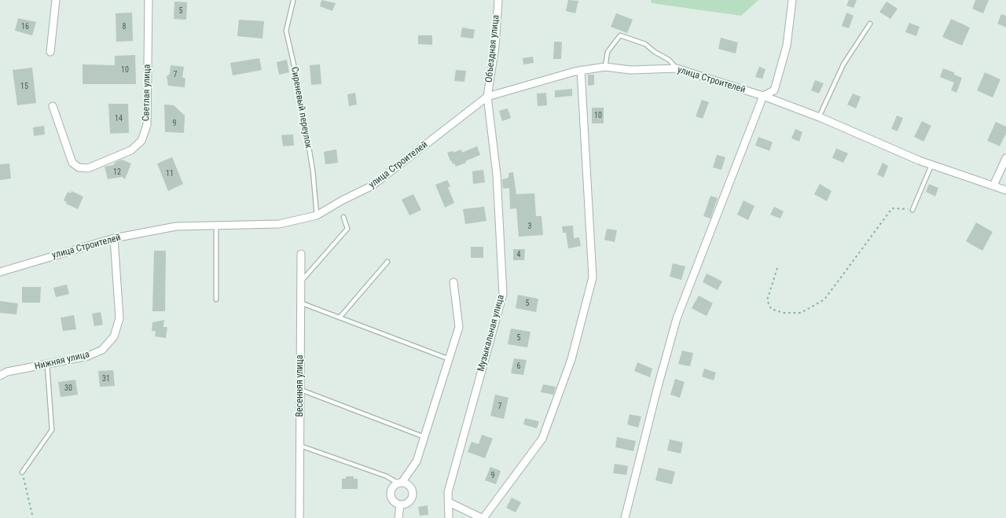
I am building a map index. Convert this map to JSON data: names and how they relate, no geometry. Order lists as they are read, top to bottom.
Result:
{
  "streets": {
    "street": [
      "Объездная улица",
      "улица Строителей",
      "Светлая улица",
      "Музыкальная улица",
      "Нижняя улица",
      "Весенняя улица"
    ],
    "lane": ["Сиреневый переулок"]
  },
  "crossings": [
    ["Объездная улица", "улица Строителей"],
    ["Объездная улица", "Музыкальная улица"],
    ["улица Строителей", "Сиреневый переулок"],
    ["улица Строителей", "Музыкальная улица"],
    ["улица Строителей", "Нижняя улица"]
  ],
  "house_numbers": [
    "5",
    "16",
    "8",
    "10",
    "7",
    "15",
    "10",
    "14",
    "9",
    "12",
    "11",
    "3",
    "4",
    "5",
    "5",
    "6",
    "31",
    "30",
    "7",
    "9"
  ]
}
